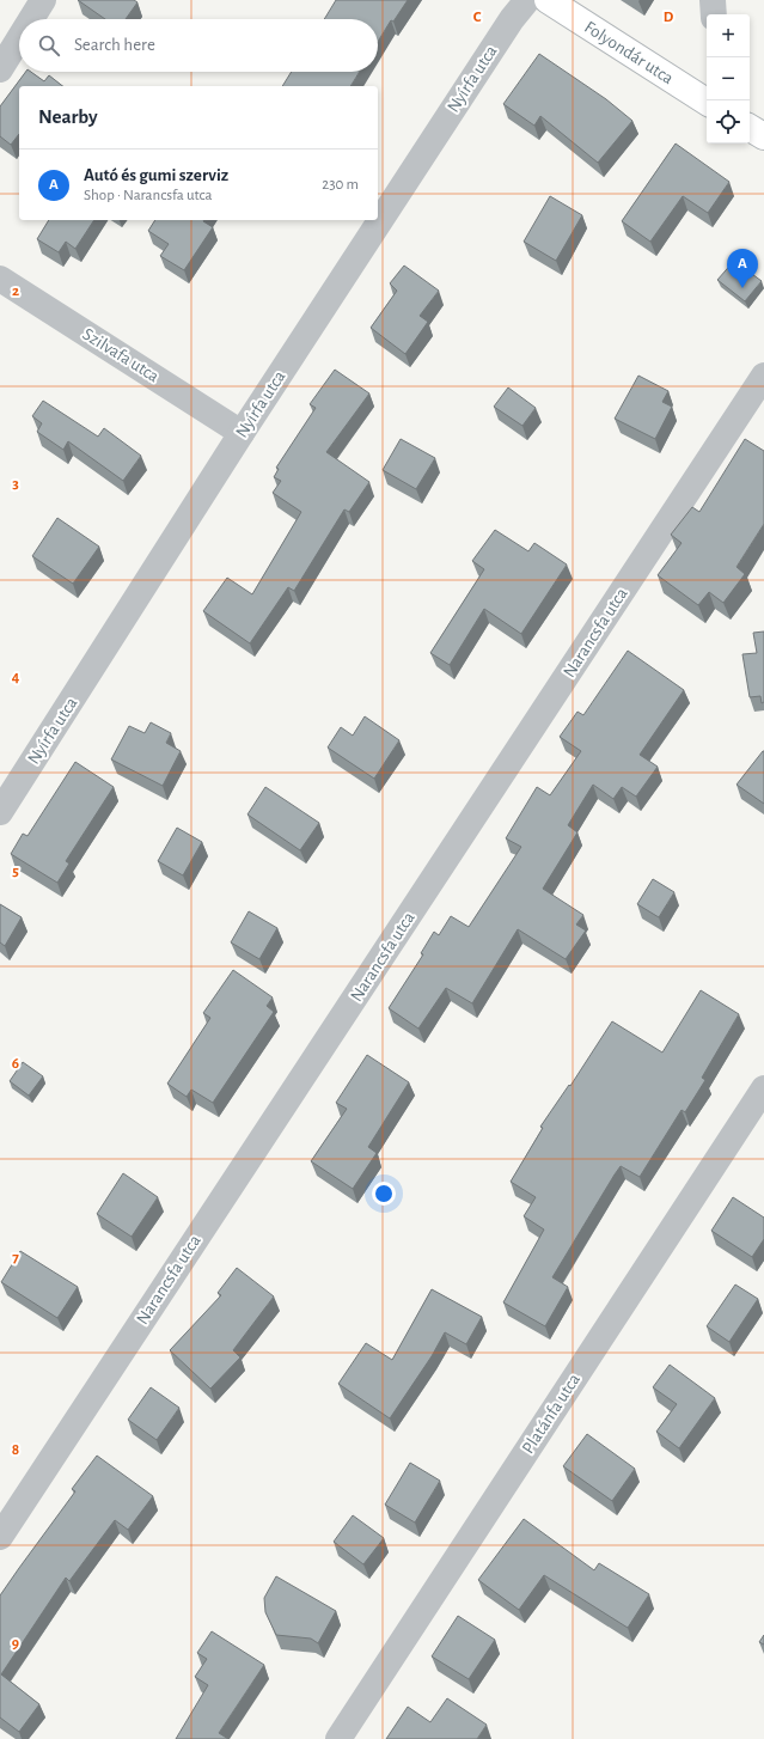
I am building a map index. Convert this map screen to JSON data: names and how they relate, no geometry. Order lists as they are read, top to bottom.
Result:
{
  "streets": {
    "street": [
      "Folyondár utca",
      "Nyírfa utca",
      "Szilvafa utca",
      "Narancsfa utca",
      "Platánfa utca"
    ]
  },
  "crossings": [
    ["Nyírfa utca", "Szilvafa utca"]
  ],
  "page": {
    "map_buttons": ["+", "−"],
    "search": "Search here",
    "heading": "Nearby",
    "list": [
      {
        "mark": "A",
        "name": "Autó és gumi szerviz",
        "note": "Shop · Narancsfa utca",
        "value": "230 m"
      }
    ],
    "pins": "A"
  },
  "grid": {
    "columns": ["C", "D"],
    "rows": [
      "2",
      "3",
      "4",
      "5",
      "6",
      "7",
      "8",
      "9"
    ]
  }
}
